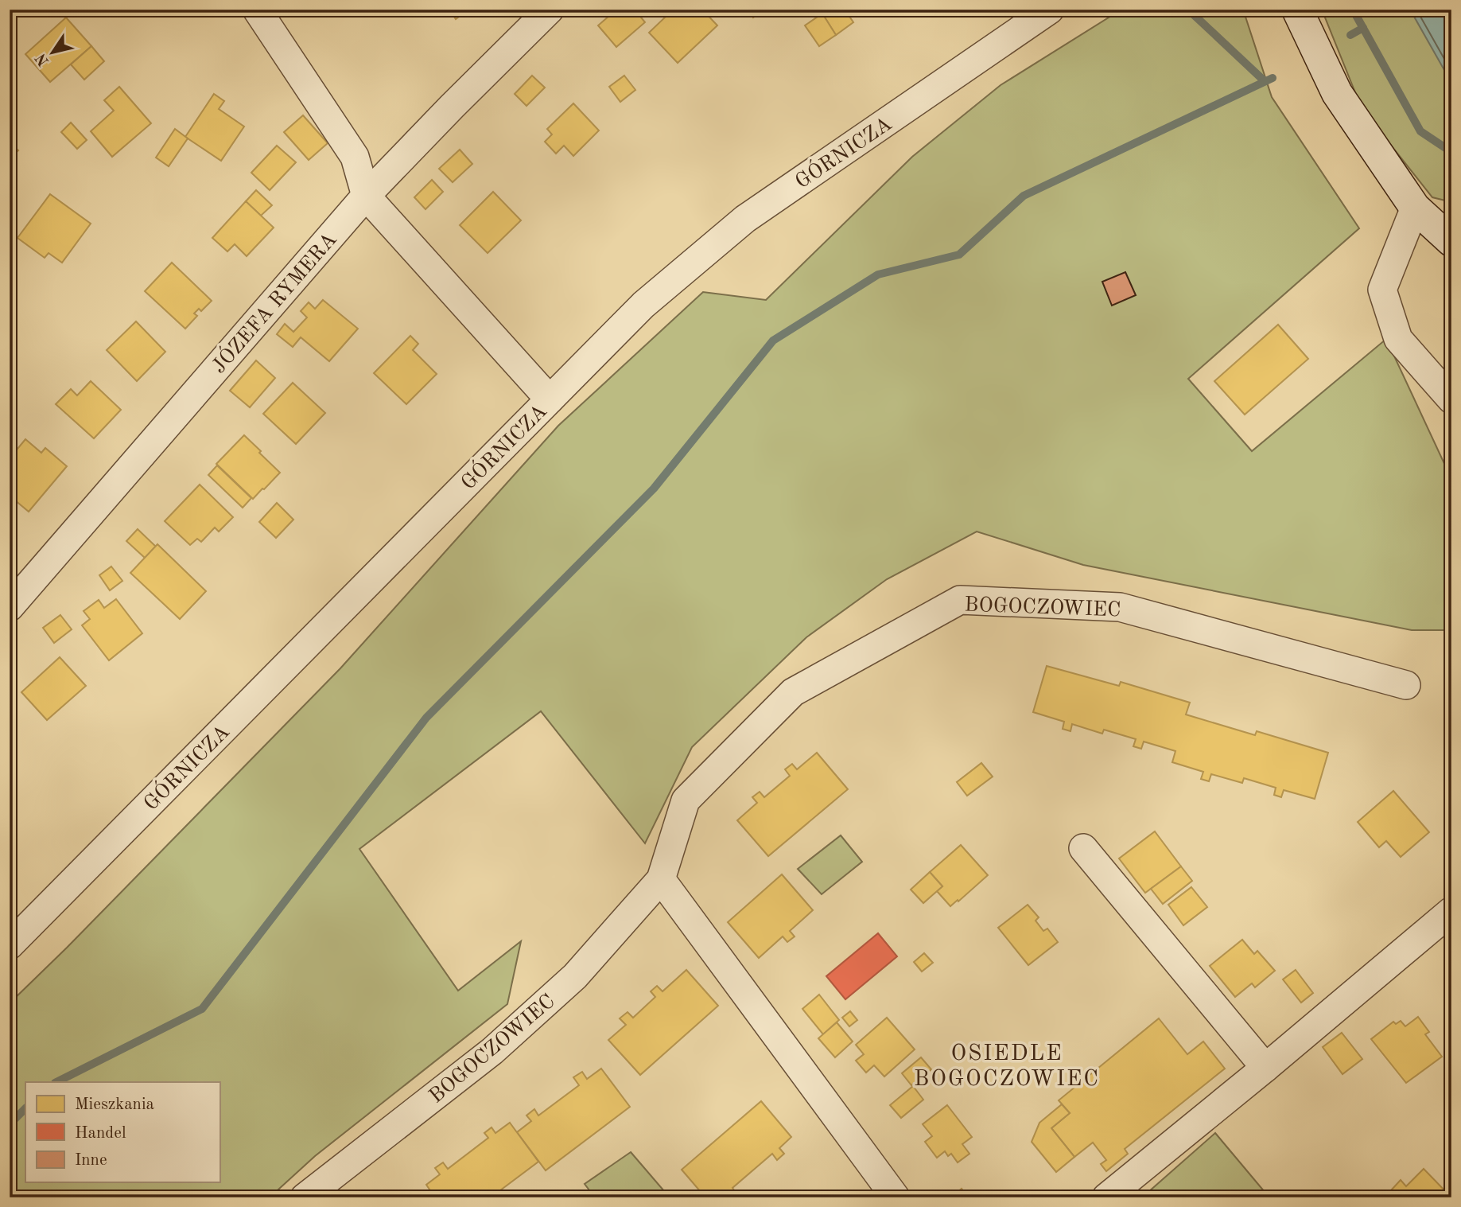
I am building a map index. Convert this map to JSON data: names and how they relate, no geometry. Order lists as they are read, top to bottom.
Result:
{
  "streets": {
    "street": ["GÓRNICZA", "JÓZEFA RYMERA", "BOGOCZOWIEC"]
  },
  "districts": ["OSIEDLE BOGOCZOWIEC"],
  "legend": ["Mieszkania", "Handel", "Inne"],
  "north": "bottom left"
}
